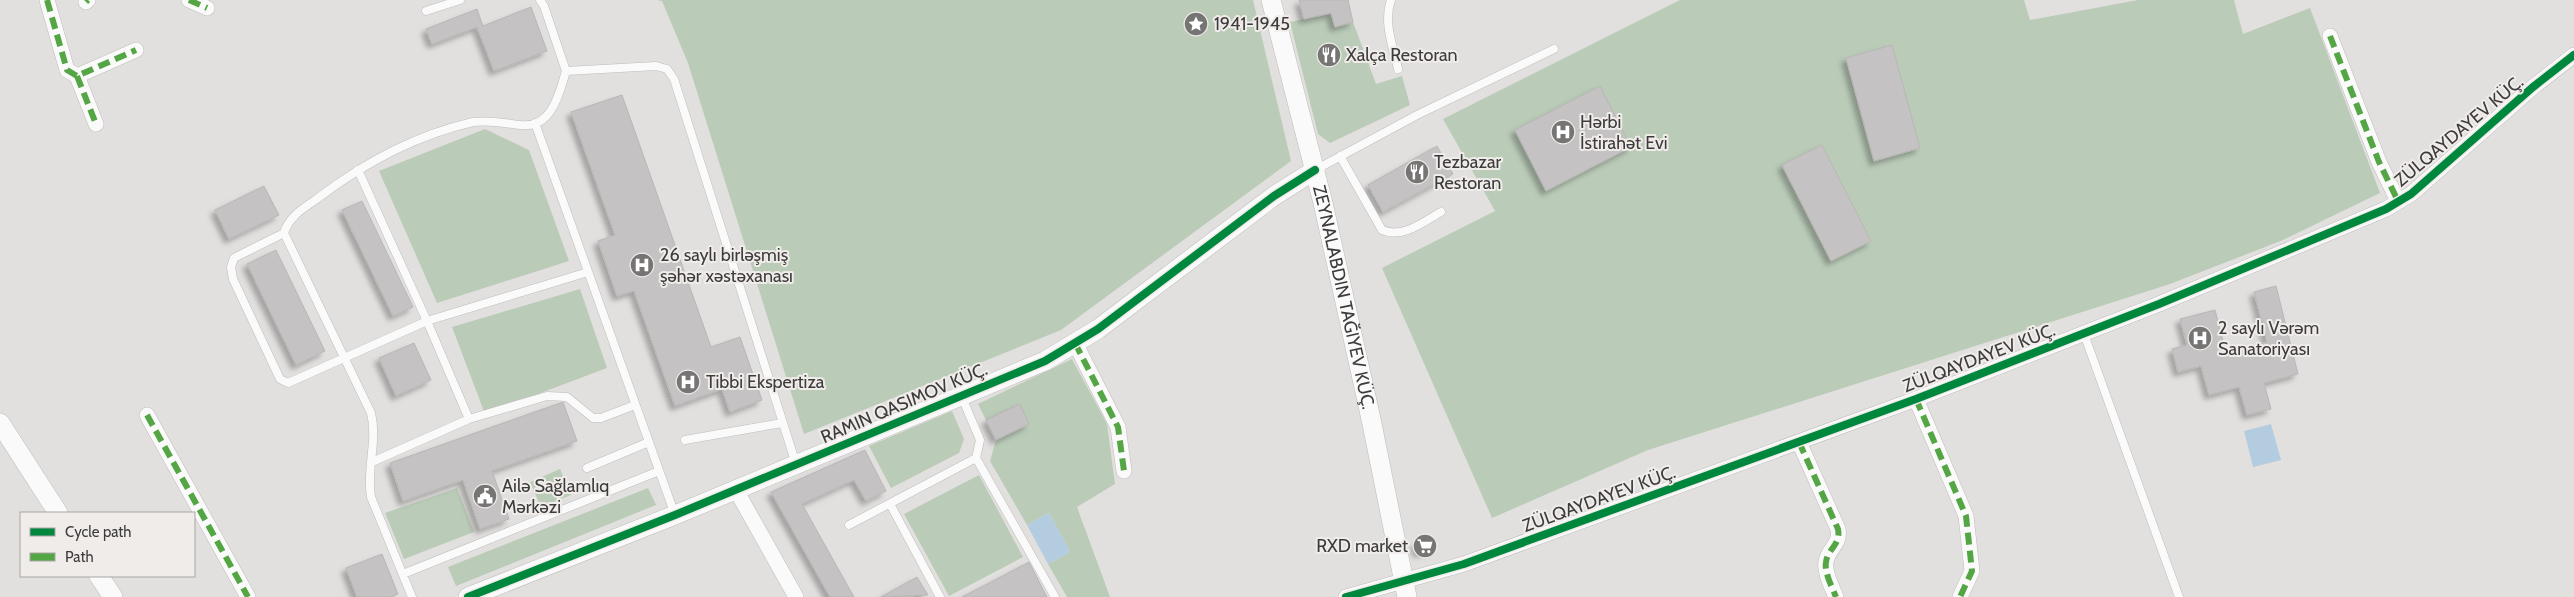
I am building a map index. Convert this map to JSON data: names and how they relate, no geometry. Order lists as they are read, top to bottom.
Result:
{
  "streets": {
    "street": ["ZÜLQAYDAYEV KÜÇ."],
    "cycle path": ["RAMIN QASIMOV KÜÇ."]
  },
  "places": {
    "place": ["1941-1945"],
    "restaurant": ["Xalça Restoran", "Tezbazar Restoran"],
    "hospital": [
      "Hərbi İstirahət Evi",
      "26 saylı birləşmiş şəhər xəstəxanası",
      "2 saylı Vərəm Sanatoriyası",
      "Tibbi Ekspertiza"
    ],
    "public building": ["Ailə Sağlamlıq Mərkəzi"],
    "supermarket": ["RXD market"]
  },
  "legend": ["Cycle path", "Path"]
}
